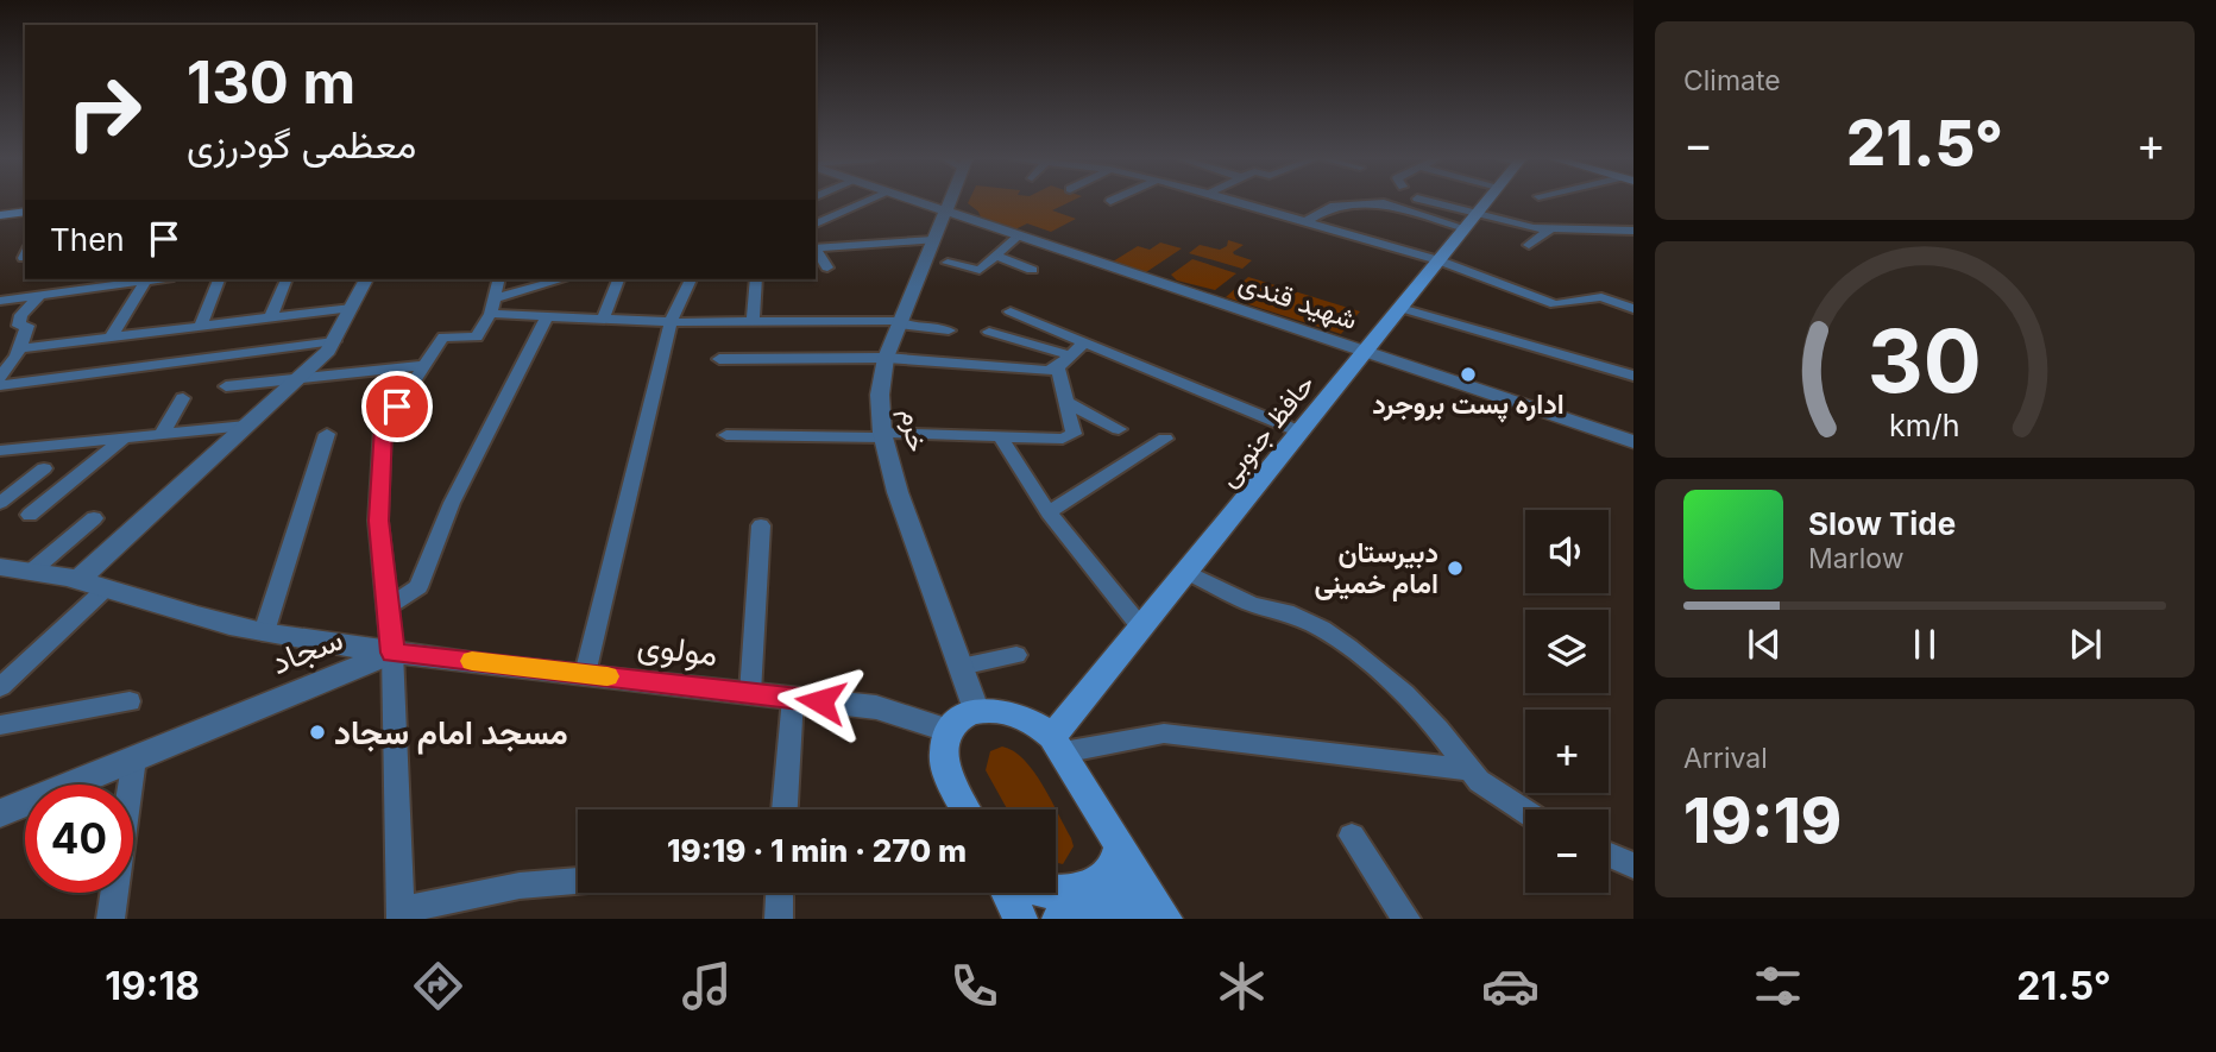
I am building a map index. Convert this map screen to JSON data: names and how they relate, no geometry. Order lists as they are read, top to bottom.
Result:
{
  "streets": {
    "main road": ["حافظ جنوبی"],
    "street": [
      "شهید قندی",
      "خرم",
      "مولوی",
      "سجاد"
    ]
  },
  "crossings": [
    ["شهید قندی", "خرم"],
    ["شهید قندی", "حافظ جنوبی"],
    ["مولوی", "سجاد"]
  ],
  "places": ["اداره پست بروجرد", "دبیرستان امام خمینی", "مسجد امام سجاد"],
  "page": {
    "tile": [
      "Climate",
      ["Arrival", "19:19"]
    ],
    "turn": ["130 m", "معظمی گودرزی"],
    "heat": ["−", "21.5°", "+"],
    "then": "Then",
    "song": ["Slow Tide", "Marlow"],
    "map_buttons": ["+", "−"],
    "limit": "40",
    "trip": "19:19 · 1 min · 270 m",
    "tabs": ["19:18", "21.5°"],
    "gauge": ["30", "km/h"]
  }
}
